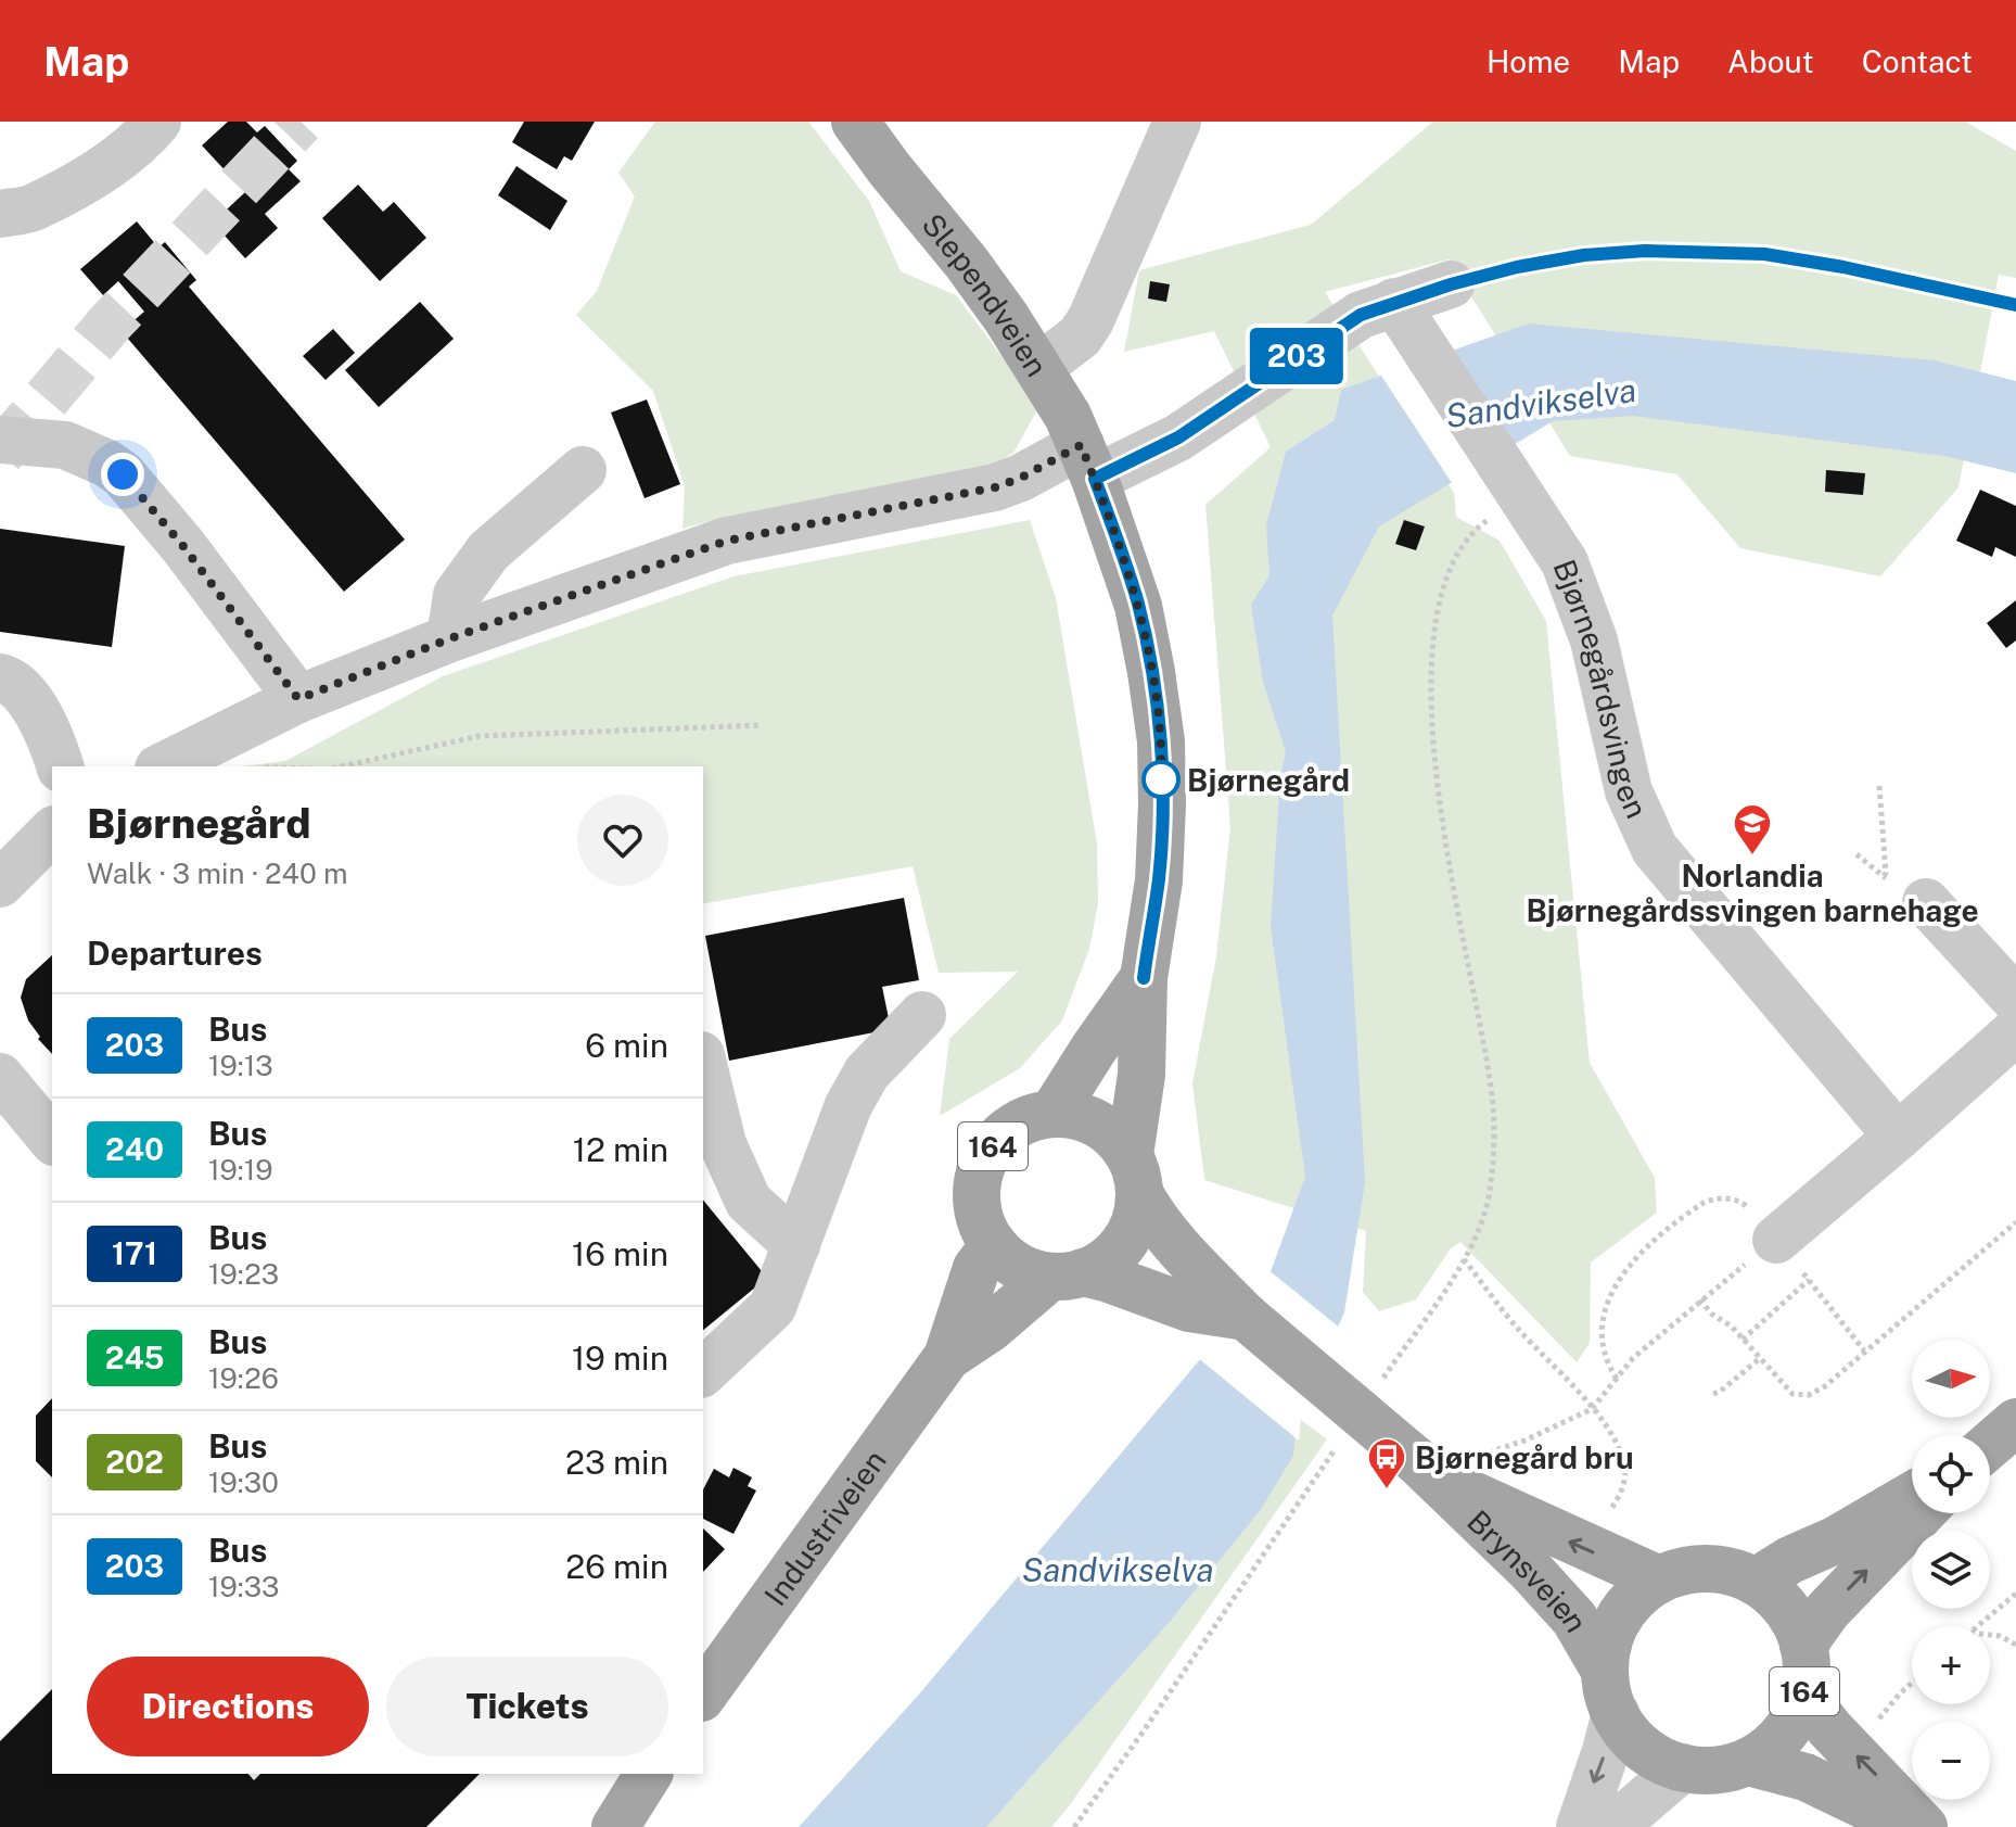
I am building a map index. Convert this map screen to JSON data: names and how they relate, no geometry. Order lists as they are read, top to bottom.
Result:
{
  "streets": {
    "main road": [
      "Slependveien",
      "164",
      "Industriveien",
      "Brynsveien"
    ],
    "street": ["Bjørnegårdsvingen"]
  },
  "crossings": [
    ["164", "Industriveien"],
    ["164", "Brynsveien"]
  ],
  "one_way": ["Brynsveien"],
  "water": ["Sandvikselva"],
  "places": {
    "other": ["Bjørnegård"],
    "school or university": ["Norlandia Bjørnegårdssvingen barnehage"],
    "bus stop": ["Bjørnegård bru"]
  },
  "lines": ["bus line 203"],
  "north": "right",
  "page": {
    "header": "Map",
    "nav": [
      "Home",
      "Map",
      "About",
      "Contact"
    ],
    "on_map": "203",
    "heading": [
      ["Bjørnegård", "Walk · 3 min · 240 m"],
      "Departures"
    ],
    "list": [
      {
        "mark": "203",
        "name": "Bus",
        "note": "19:13",
        "value": "6 min"
      },
      {
        "mark": "240",
        "name": "Bus",
        "note": "19:19",
        "value": "12 min"
      },
      {
        "mark": "171",
        "name": "Bus",
        "note": "19:23",
        "value": "16 min"
      },
      {
        "mark": "245",
        "name": "Bus",
        "note": "19:26",
        "value": "19 min"
      },
      {
        "mark": "202",
        "name": "Bus",
        "note": "19:30",
        "value": "23 min"
      },
      {
        "mark": "203",
        "name": "Bus",
        "note": "19:33",
        "value": "26 min"
      }
    ],
    "map_buttons": ["+", "−"],
    "buttons": ["Directions", "Tickets"]
  }
}
